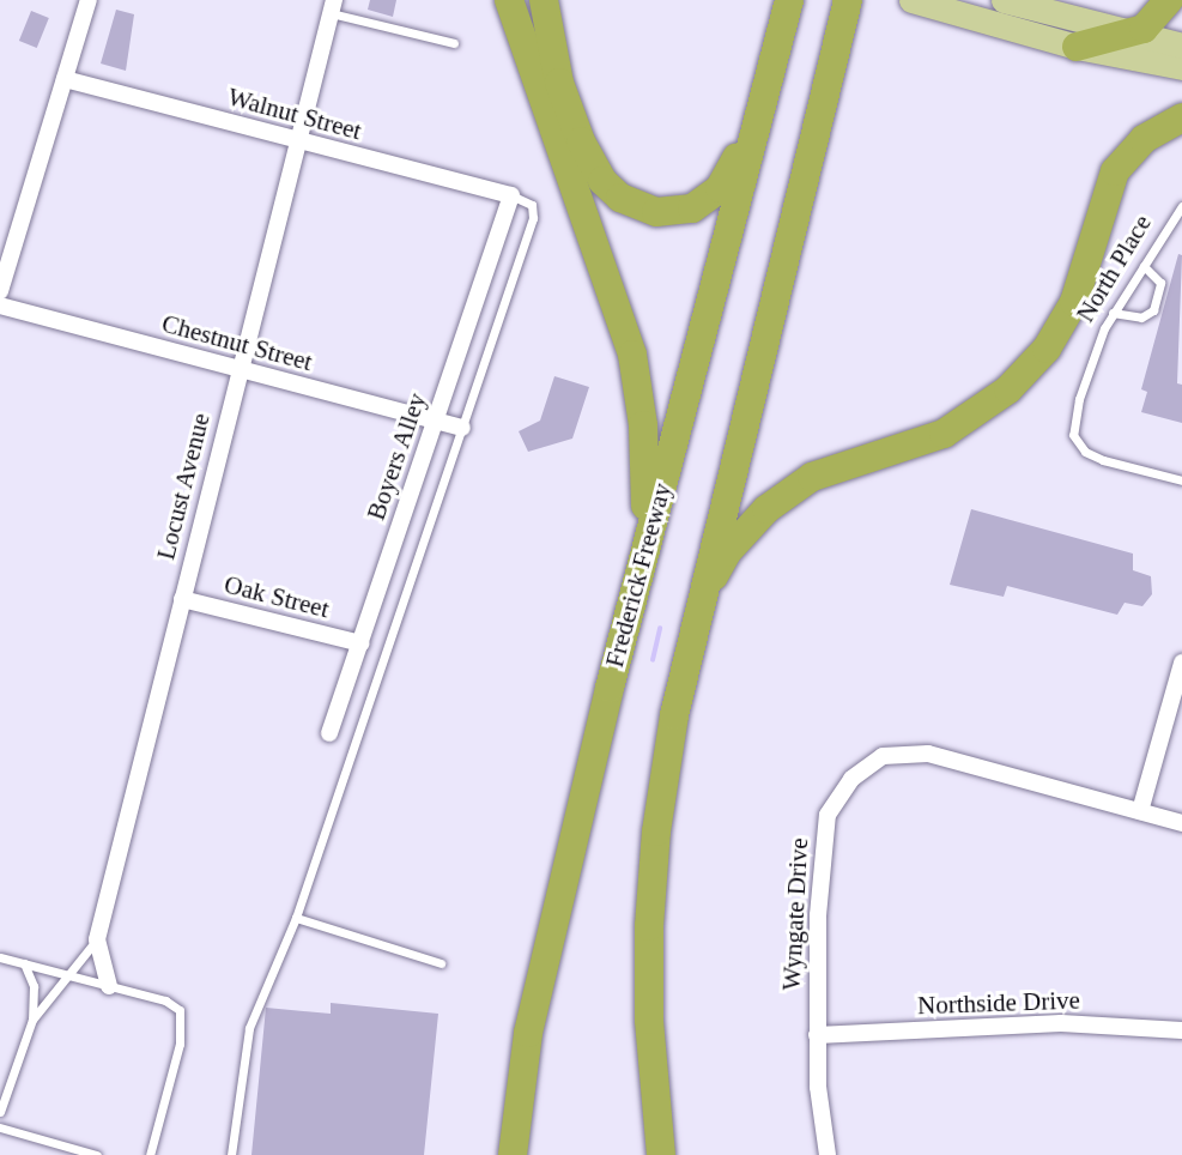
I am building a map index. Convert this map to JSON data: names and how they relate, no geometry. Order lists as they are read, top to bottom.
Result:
{
  "streets": {
    "highway": ["Frederick Freeway"],
    "street": [
      "Walnut Street",
      "Chestnut Street",
      "Boyers Alley",
      "Locust Avenue",
      "Oak Street",
      "Wyngate Drive",
      "Northside Drive"
    ],
    "lane": ["North Place"]
  },
  "crossings": [
    ["Walnut Street", "Boyers Alley"],
    ["Walnut Street", "Locust Avenue"],
    ["Chestnut Street", "Boyers Alley"],
    ["Chestnut Street", "Locust Avenue"],
    ["Boyers Alley", "Oak Street"],
    ["Locust Avenue", "Oak Street"],
    ["Wyngate Drive", "Northside Drive"]
  ]
}
